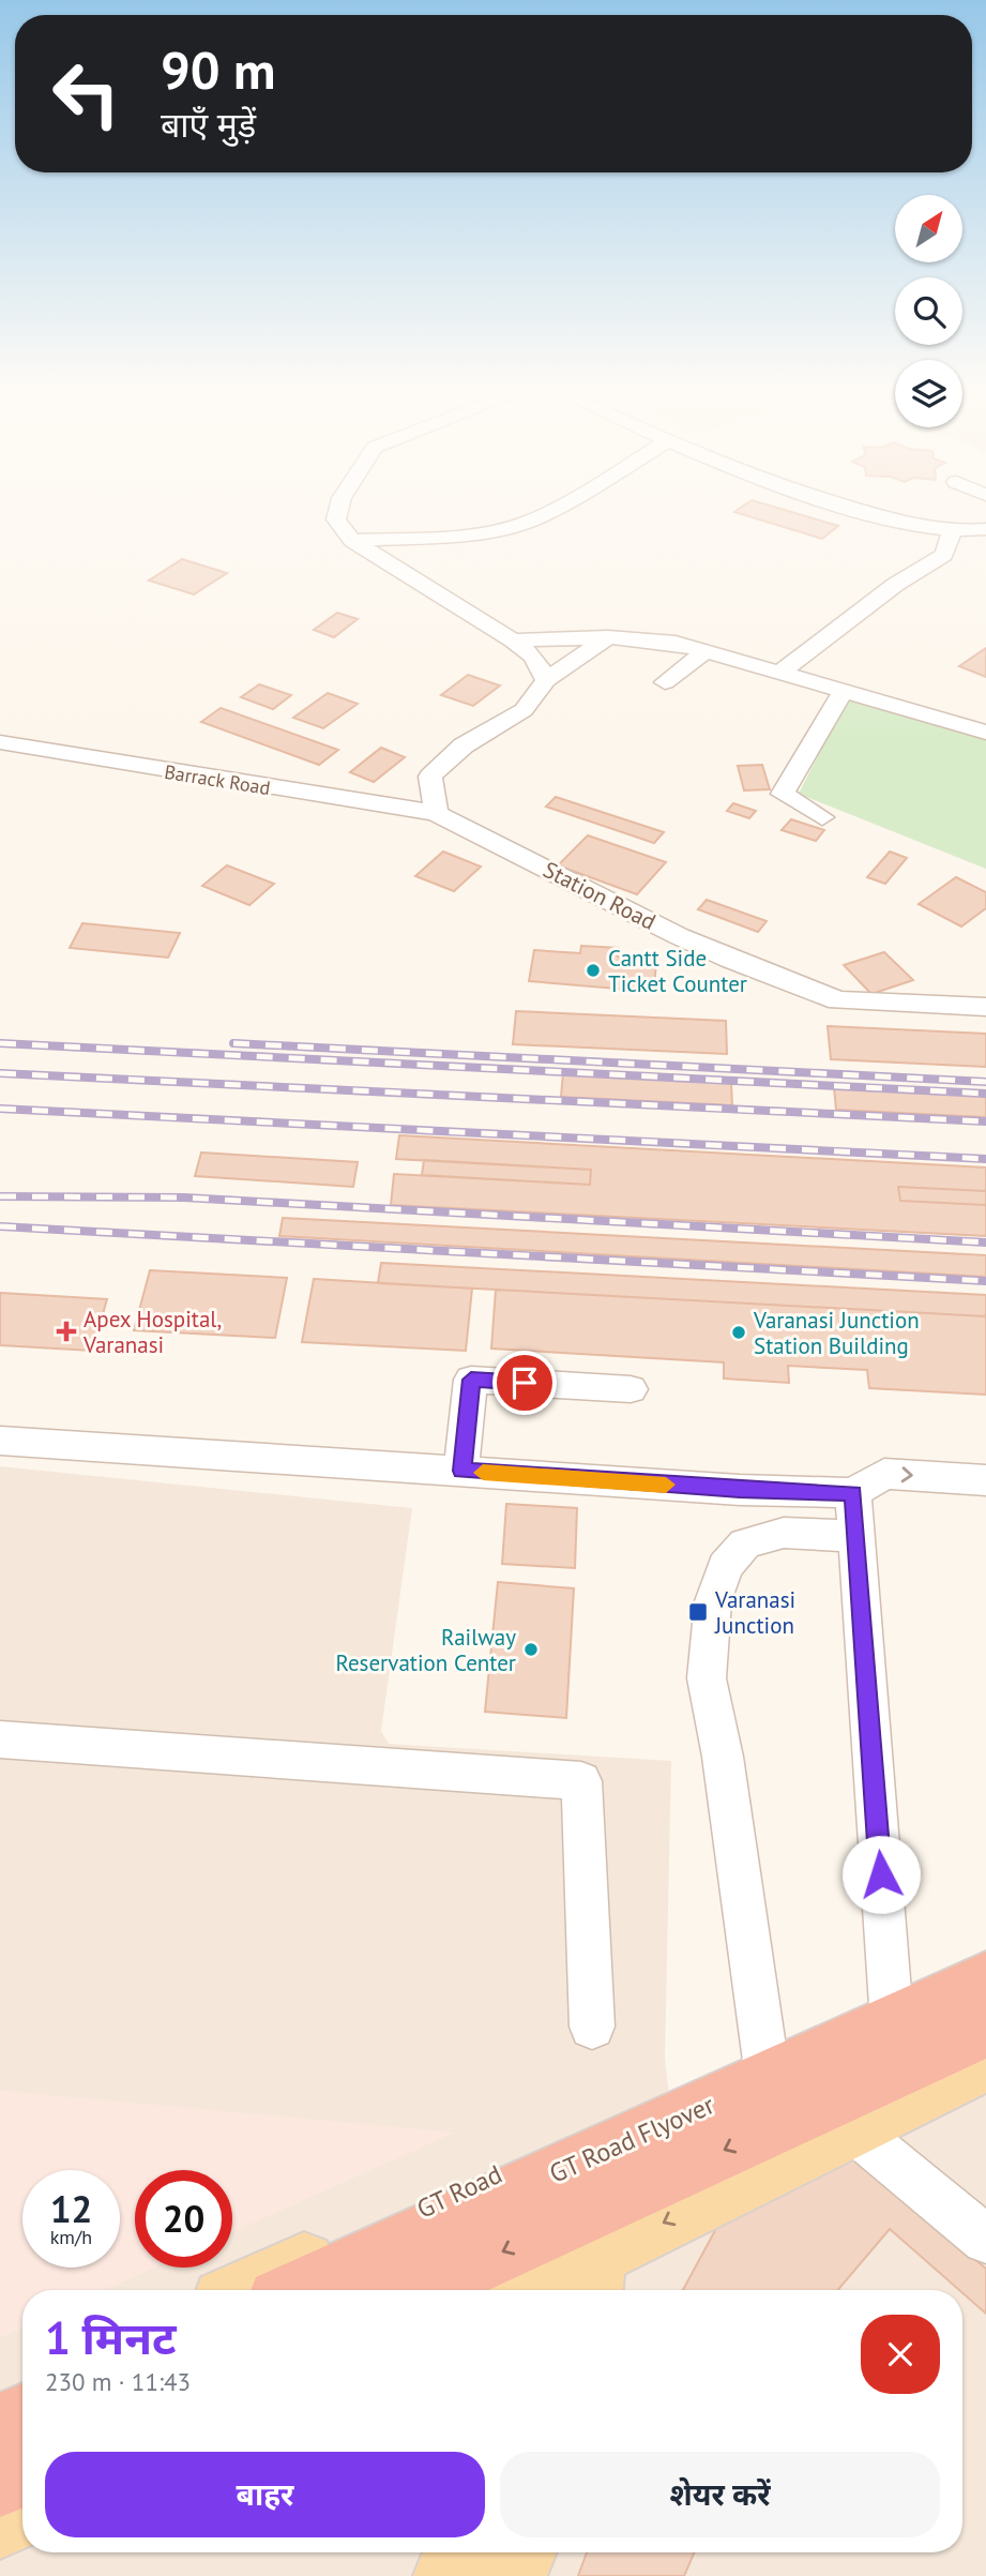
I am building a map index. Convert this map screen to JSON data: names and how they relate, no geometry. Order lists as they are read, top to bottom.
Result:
{
  "streets": {
    "highway": ["GT Road Flyover"],
    "main road": ["GT Road"],
    "street": ["Barrack Road", "Station Road"]
  },
  "crossings": [
    ["Barrack Road", "Station Road"]
  ],
  "places": {
    "other": ["Cantt Side Ticket Counter", "Varanasi Junction Station Building", "Railway Reservation Center"],
    "health": ["Apex Hospital, Varanasi"],
    "transit": ["Varanasi Junction"]
  },
  "north": "top right",
  "page": {
    "turn": ["90 m", "बाएँ मुड़ें"],
    "speed": "12 km/h",
    "limit": "20",
    "heading": ["1 मिनट", "230 m · 11:43"],
    "buttons": ["बाहर", "शेयर करें"]
  }
}
